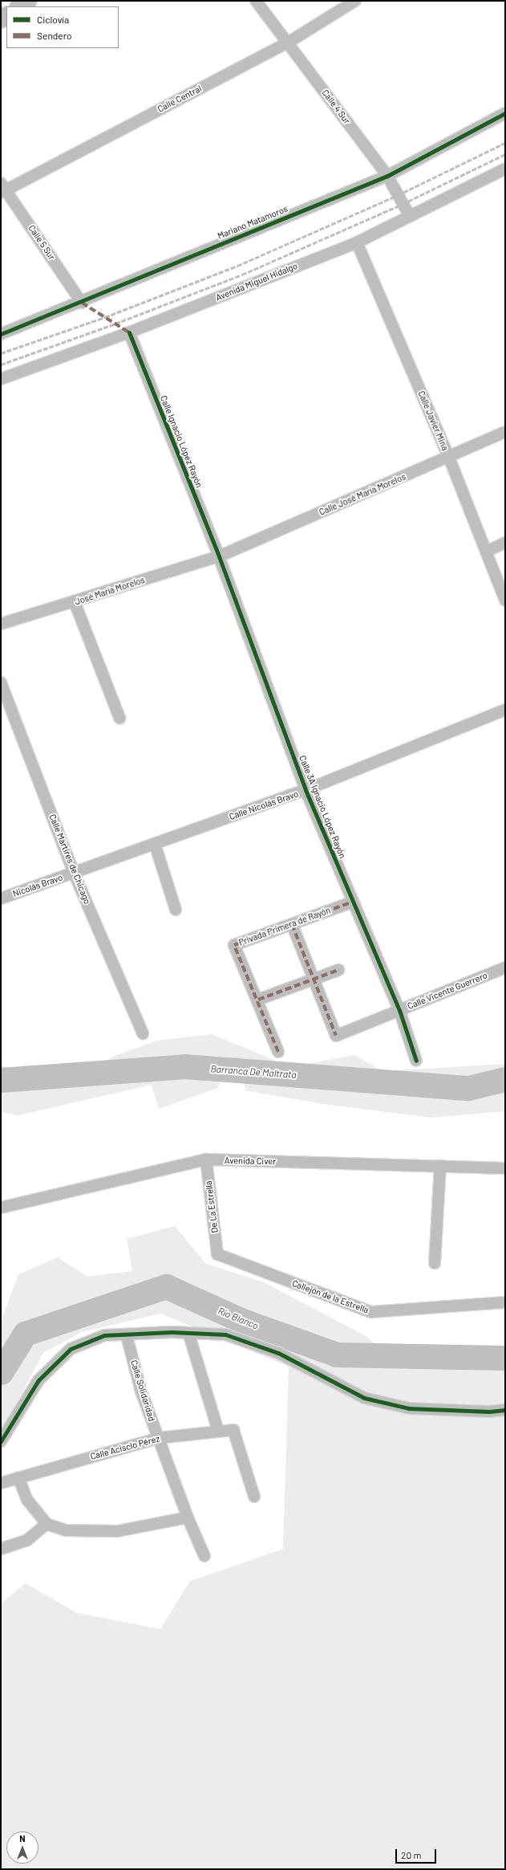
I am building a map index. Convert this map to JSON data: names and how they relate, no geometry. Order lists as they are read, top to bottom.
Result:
{
  "streets": {
    "street": [
      "Calle Central",
      "Calle 4 Sur",
      "Mariano Matamoros",
      "Calle 5 Sur",
      "Avenida Miguel Hidalgo",
      "Calle Javier Mina",
      "Calle Ignacio López Rayón",
      "Calle José María Morelos",
      "José María Morelos",
      "Calle Nicolás Bravo",
      "Calle 3A Ignacio López Rayón",
      "Calle Mártires de Chicago",
      "Nicolás Bravo",
      "Privada Primera de Rayón",
      "Calle Vicente Guerrero",
      "Avenida Civer",
      "De La Estrella",
      "Callejón de la Estrella",
      "Calle Solidaridad",
      "Calle Acisclo Pérez"
    ]
  },
  "crossings": [
    ["Calle Central", "Calle 4 Sur"],
    ["Calle Central", "Calle 5 Sur"],
    ["Calle 4 Sur", "Mariano Matamoros"],
    ["Calle 4 Sur", "Avenida Miguel Hidalgo"],
    ["Mariano Matamoros", "Calle 5 Sur"],
    ["Avenida Miguel Hidalgo", "Calle Javier Mina"],
    ["Avenida Miguel Hidalgo", "Calle Ignacio López Rayón"],
    ["Calle Javier Mina", "Calle José María Morelos"],
    ["Calle Ignacio López Rayón", "Calle José María Morelos"],
    ["Calle Ignacio López Rayón", "José María Morelos"],
    ["Calle Ignacio López Rayón", "Calle 3A Ignacio López Rayón"],
    ["Calle José María Morelos", "José María Morelos"],
    ["Calle José María Morelos", "Calle 3A Ignacio López Rayón"],
    ["José María Morelos", "Calle 3A Ignacio López Rayón"],
    ["Calle Nicolás Bravo", "Calle 3A Ignacio López Rayón"],
    ["Calle Nicolás Bravo", "Calle Mártires de Chicago"],
    ["Calle Nicolás Bravo", "Nicolás Bravo"],
    ["Calle 3A Ignacio López Rayón", "Privada Primera de Rayón"],
    ["Calle 3A Ignacio López Rayón", "Calle Vicente Guerrero"],
    ["Calle Mártires de Chicago", "Nicolás Bravo"],
    ["Avenida Civer", "De La Estrella"],
    ["De La Estrella", "Callejón de la Estrella"],
    ["Calle Solidaridad", "Calle Acisclo Pérez"]
  ],
  "water": ["Barranca De Maltrata", "Río Blanco"],
  "legend": ["Ciclovía", "Sendero"],
  "scale_bar": "20 m",
  "north": "top"
}
